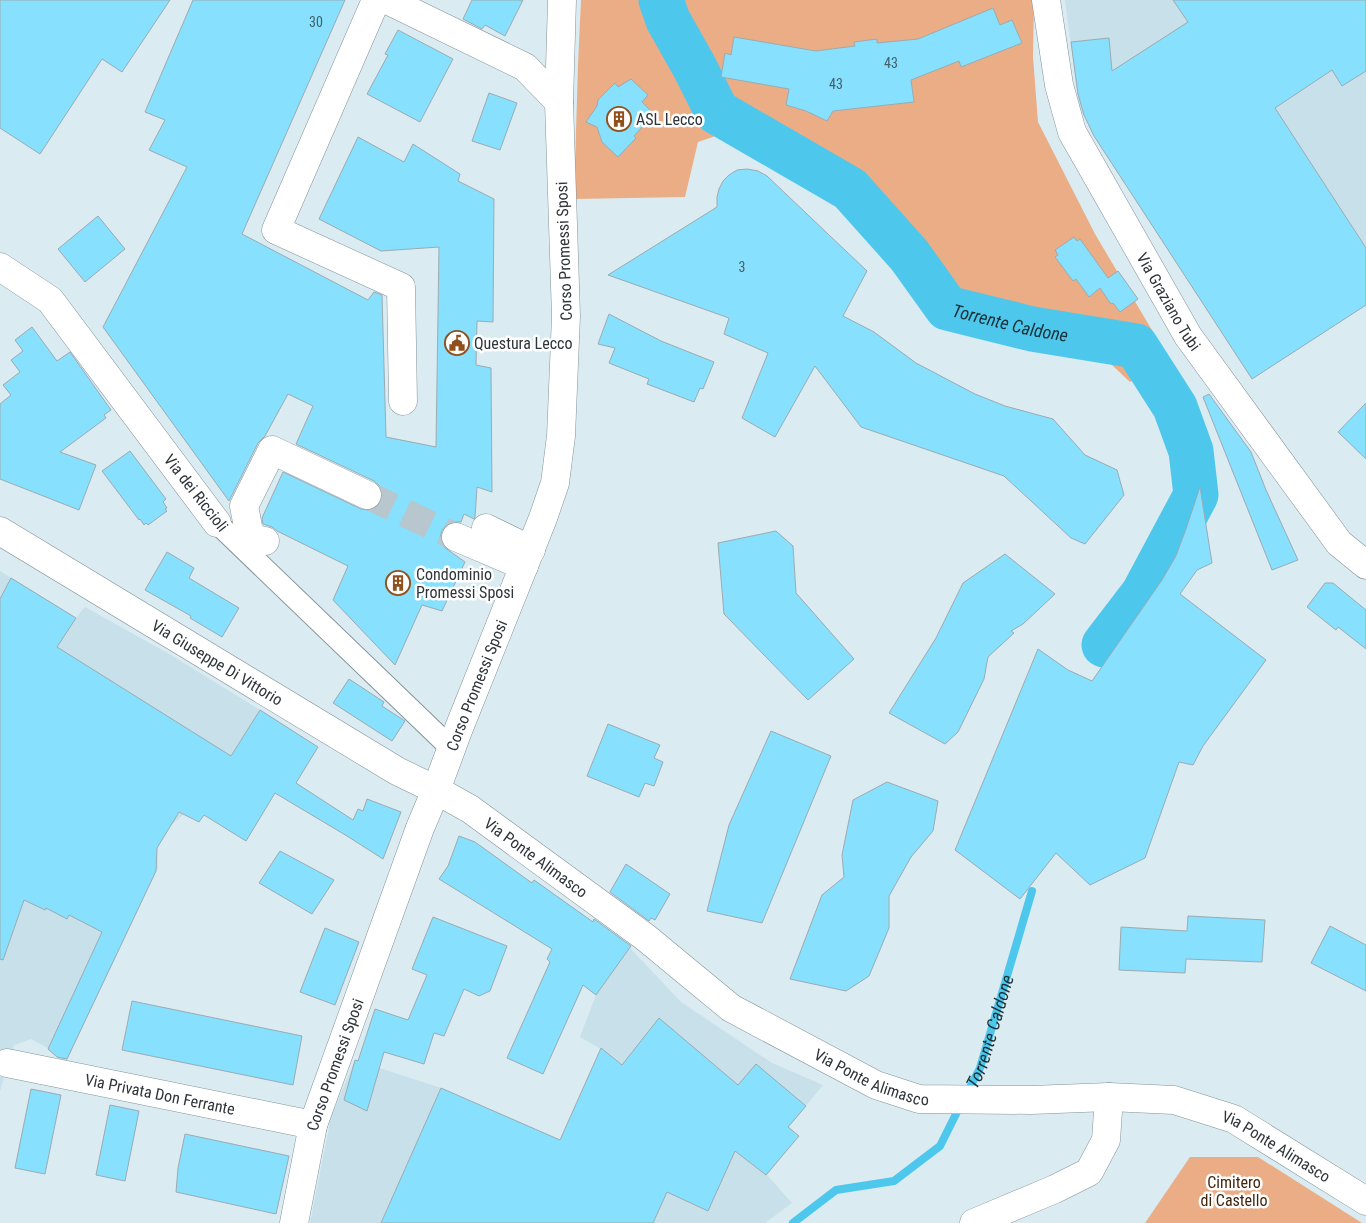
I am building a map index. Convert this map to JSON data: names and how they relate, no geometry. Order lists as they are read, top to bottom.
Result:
{
  "streets": {
    "street": [
      "Corso Promessi Sposi",
      "Via Graziano Tubi",
      "Via dei Riccioli",
      "Via Giuseppe Di Vittorio",
      "Via Ponte Alimasco",
      "Via Privata Don Ferrante"
    ]
  },
  "crossings": [
    ["Corso Promessi Sposi", "Via dei Riccioli"],
    ["Corso Promessi Sposi", "Via Giuseppe Di Vittorio"],
    ["Corso Promessi Sposi", "Via Ponte Alimasco"],
    ["Corso Promessi Sposi", "Via Privata Don Ferrante"],
    ["Via Giuseppe Di Vittorio", "Via Ponte Alimasco"]
  ],
  "water": ["Torrente Caldone"],
  "parks": ["Cimitero di Castello"],
  "places": {
    "building": ["ASL Lecco", "Condominio Promessi Sposi"],
    "public building": ["Questura Lecco"]
  },
  "house_numbers": [
    "30",
    "43",
    "43",
    "3"
  ]
}
